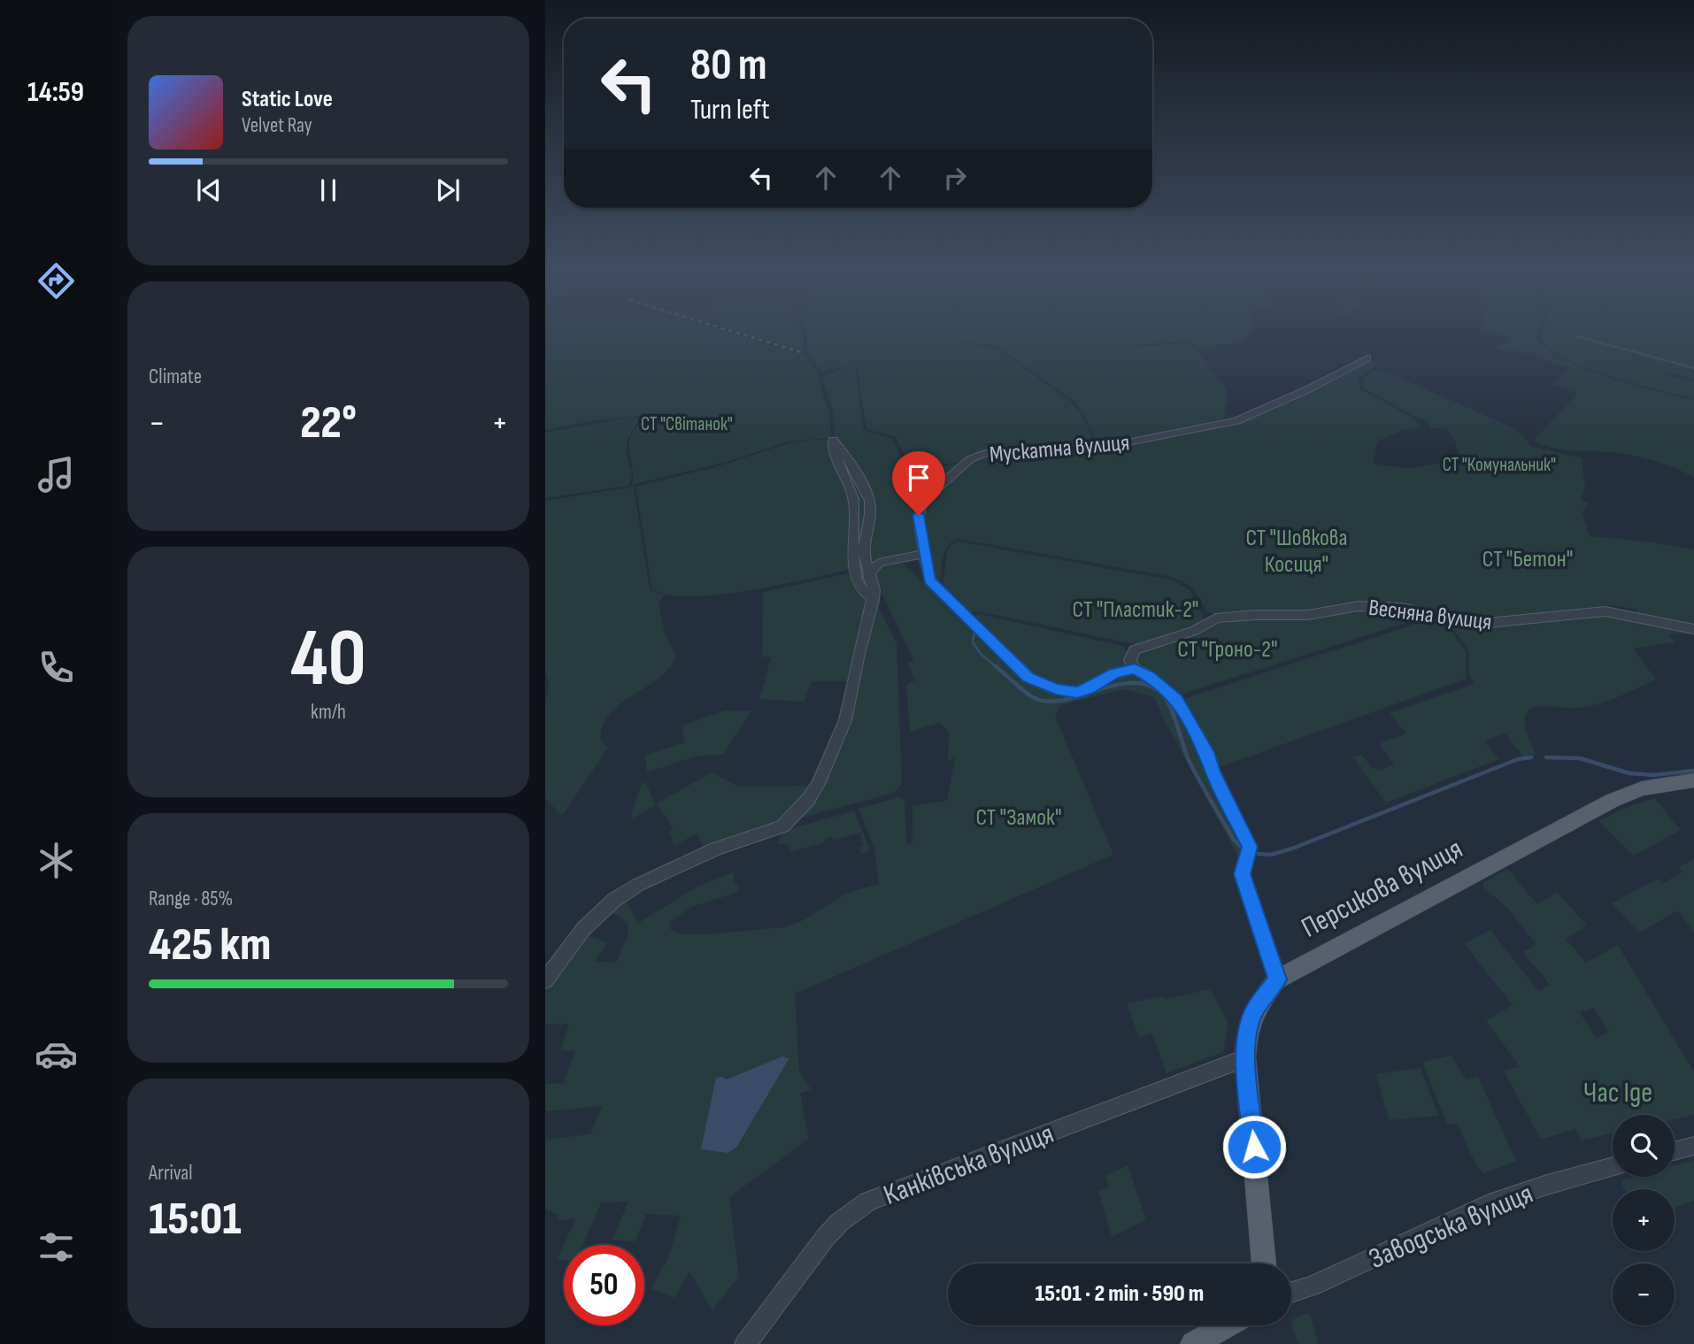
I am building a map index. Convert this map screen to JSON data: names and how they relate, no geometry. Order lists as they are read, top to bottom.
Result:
{
  "streets": {
    "main road": ["Персикова вулиця"],
    "street": [
      "Мускатна вулиця",
      "Весняна вулиця",
      "Канківська вулиця",
      "Заводська вулиця"
    ]
  },
  "crossings": [
    ["Персикова вулиця", "Канківська вулиця"]
  ],
  "parks": [
    "СТ \"Світанок\"",
    "СТ \"Комунальник\"",
    "СТ \"Шовкова Косиця\"",
    "СТ \"Бетон\"",
    "СТ \"Пластик-2\"",
    "СТ \"Гроно-2\"",
    "СТ \"Замок\"",
    "Час Іде"
  ],
  "page": {
    "tabs": "14:59",
    "turn": ["80 m", "Turn left"],
    "song": ["Static Love", "Velvet Ray"],
    "tile": [
      "Climate",
      ["40", "km/h"],
      ["Range · 85%", "425 km"],
      ["Arrival", "15:01"]
    ],
    "heat": ["−", "22°", "+"],
    "map_buttons": ["+", "−"],
    "limit": "50",
    "trip": "15:01 · 2 min · 590 m"
  }
}
